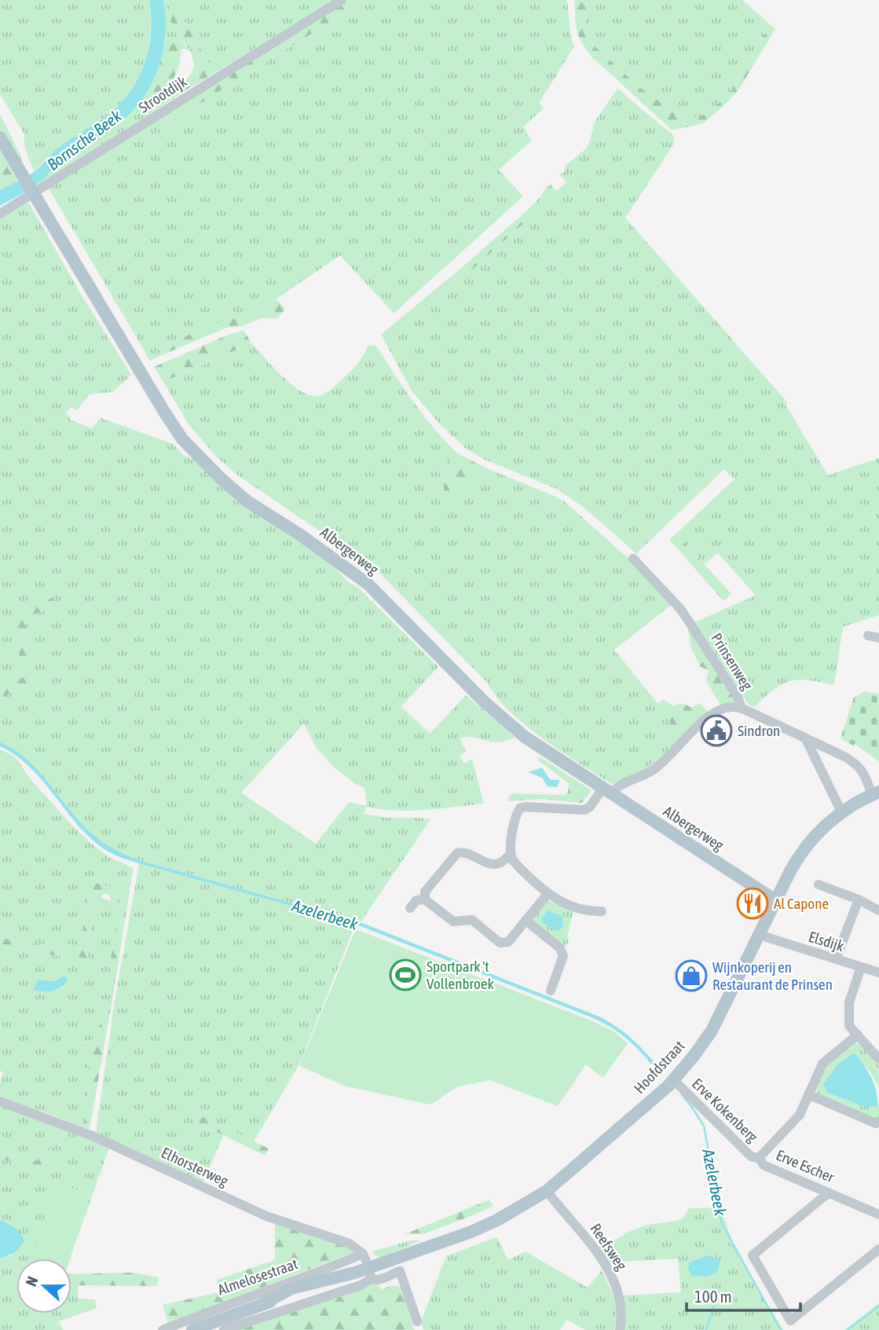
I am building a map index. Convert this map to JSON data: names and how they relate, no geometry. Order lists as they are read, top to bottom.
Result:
{
  "streets": {
    "main road": ["Albergerweg", "Hoofdstraat", "Almelosestraat"],
    "street": [
      "Strootdijk",
      "Prinsenweg",
      "Elsdijk",
      "Erve Kokenberg",
      "Erve Escher",
      "Elhorsterweg",
      "Reefsweg"
    ]
  },
  "crossings": [
    ["Strootdijk", "Albergerweg"],
    ["Albergerweg", "Prinsenweg"],
    ["Albergerweg", "Hoofdstraat"],
    ["Hoofdstraat", "Erve Kokenberg"],
    ["Hoofdstraat", "Reefsweg"],
    ["Hoofdstraat", "Almelosestraat"],
    ["Erve Kokenberg", "Erve Escher"],
    ["Elhorsterweg", "Almelosestraat"]
  ],
  "water": ["Bornsche Beek", "Azelerbeek"],
  "places": {
    "public building": ["Sindron"],
    "restaurant": ["Al Capone"],
    "sports": ["Sportpark 't Vollenbroek"],
    "shop": ["Wijnkoperij en Restaurant de Prinsen"]
  },
  "scale_bar": "100 m",
  "north": "left"
}
